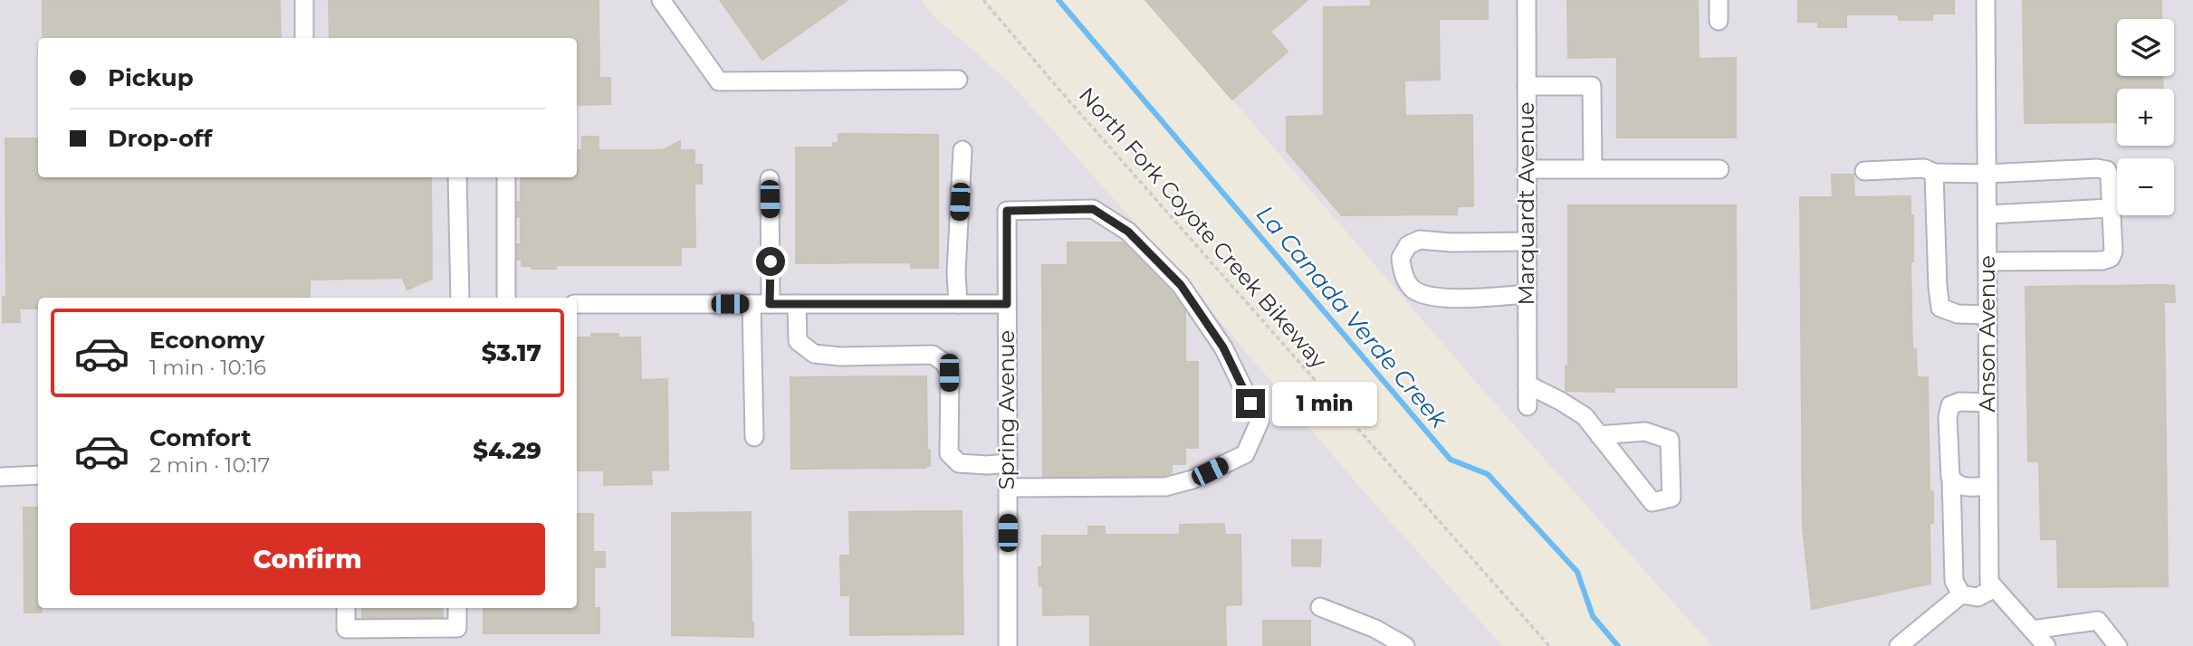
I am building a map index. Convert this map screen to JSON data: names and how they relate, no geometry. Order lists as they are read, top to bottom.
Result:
{
  "streets": {
    "street": ["Marquardt Avenue", "Anson Avenue", "Spring Avenue"],
    "path": ["North Fork Coyote Creek Bikeway"]
  },
  "water": ["La Canada Verde Creek"],
  "page": {
    "map_buttons": ["+", "−"],
    "banner": ["Pickup", "Drop-off"],
    "list": [
      {
        "name": "Economy",
        "note": "1 min · 10:16",
        "value": "$3.17"
      },
      {
        "name": "Comfort",
        "note": "2 min · 10:17",
        "value": "$4.29"
      }
    ],
    "bubble": "1 min",
    "buttons": "Confirm"
  }
}
